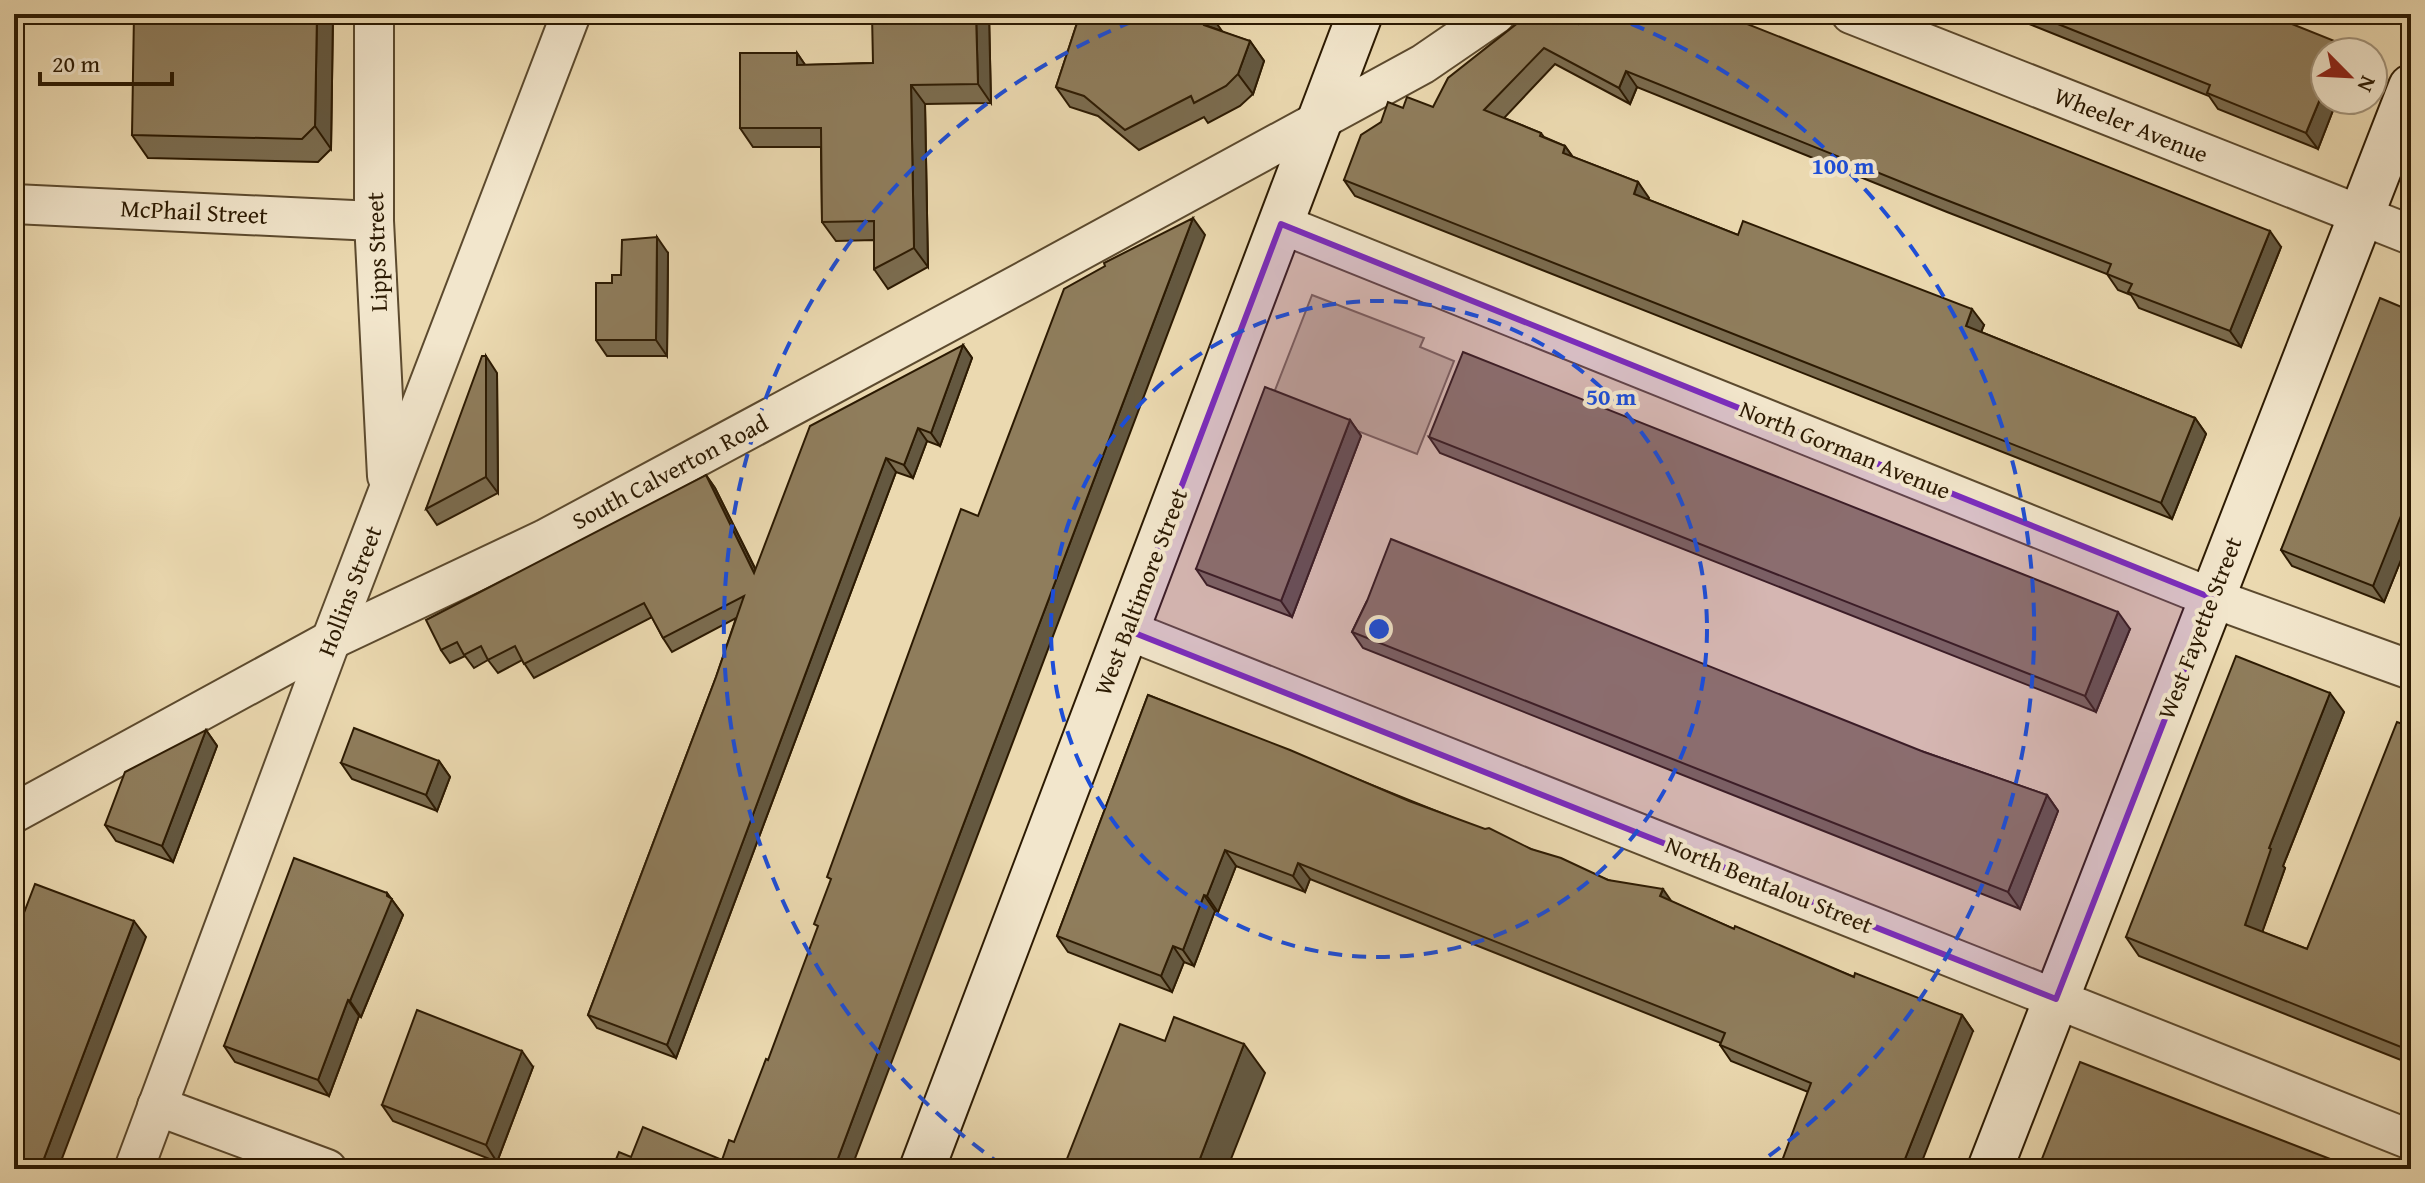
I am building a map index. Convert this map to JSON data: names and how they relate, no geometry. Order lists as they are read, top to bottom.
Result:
{
  "streets": {
    "main road": ["West Baltimore Street", "West Fayette Street"],
    "street": [
      "Wheeler Avenue",
      "McPhail Street",
      "Lipps Street",
      "North Gorman Avenue",
      "South Calverton Road",
      "Hollins Street",
      "North Bentalou Street"
    ]
  },
  "crossings": [
    ["Wheeler Avenue", "West Fayette Street"],
    ["McPhail Street", "Lipps Street"],
    ["Lipps Street", "Hollins Street"],
    ["North Gorman Avenue", "West Baltimore Street"],
    ["North Gorman Avenue", "West Fayette Street"],
    ["South Calverton Road", "Hollins Street"],
    ["South Calverton Road", "West Baltimore Street"],
    ["West Baltimore Street", "North Bentalou Street"],
    ["West Fayette Street", "North Bentalou Street"]
  ],
  "scale_bar": "20 m",
  "north": "bottom right",
  "rings": ["100 m", "50 m"]
}
